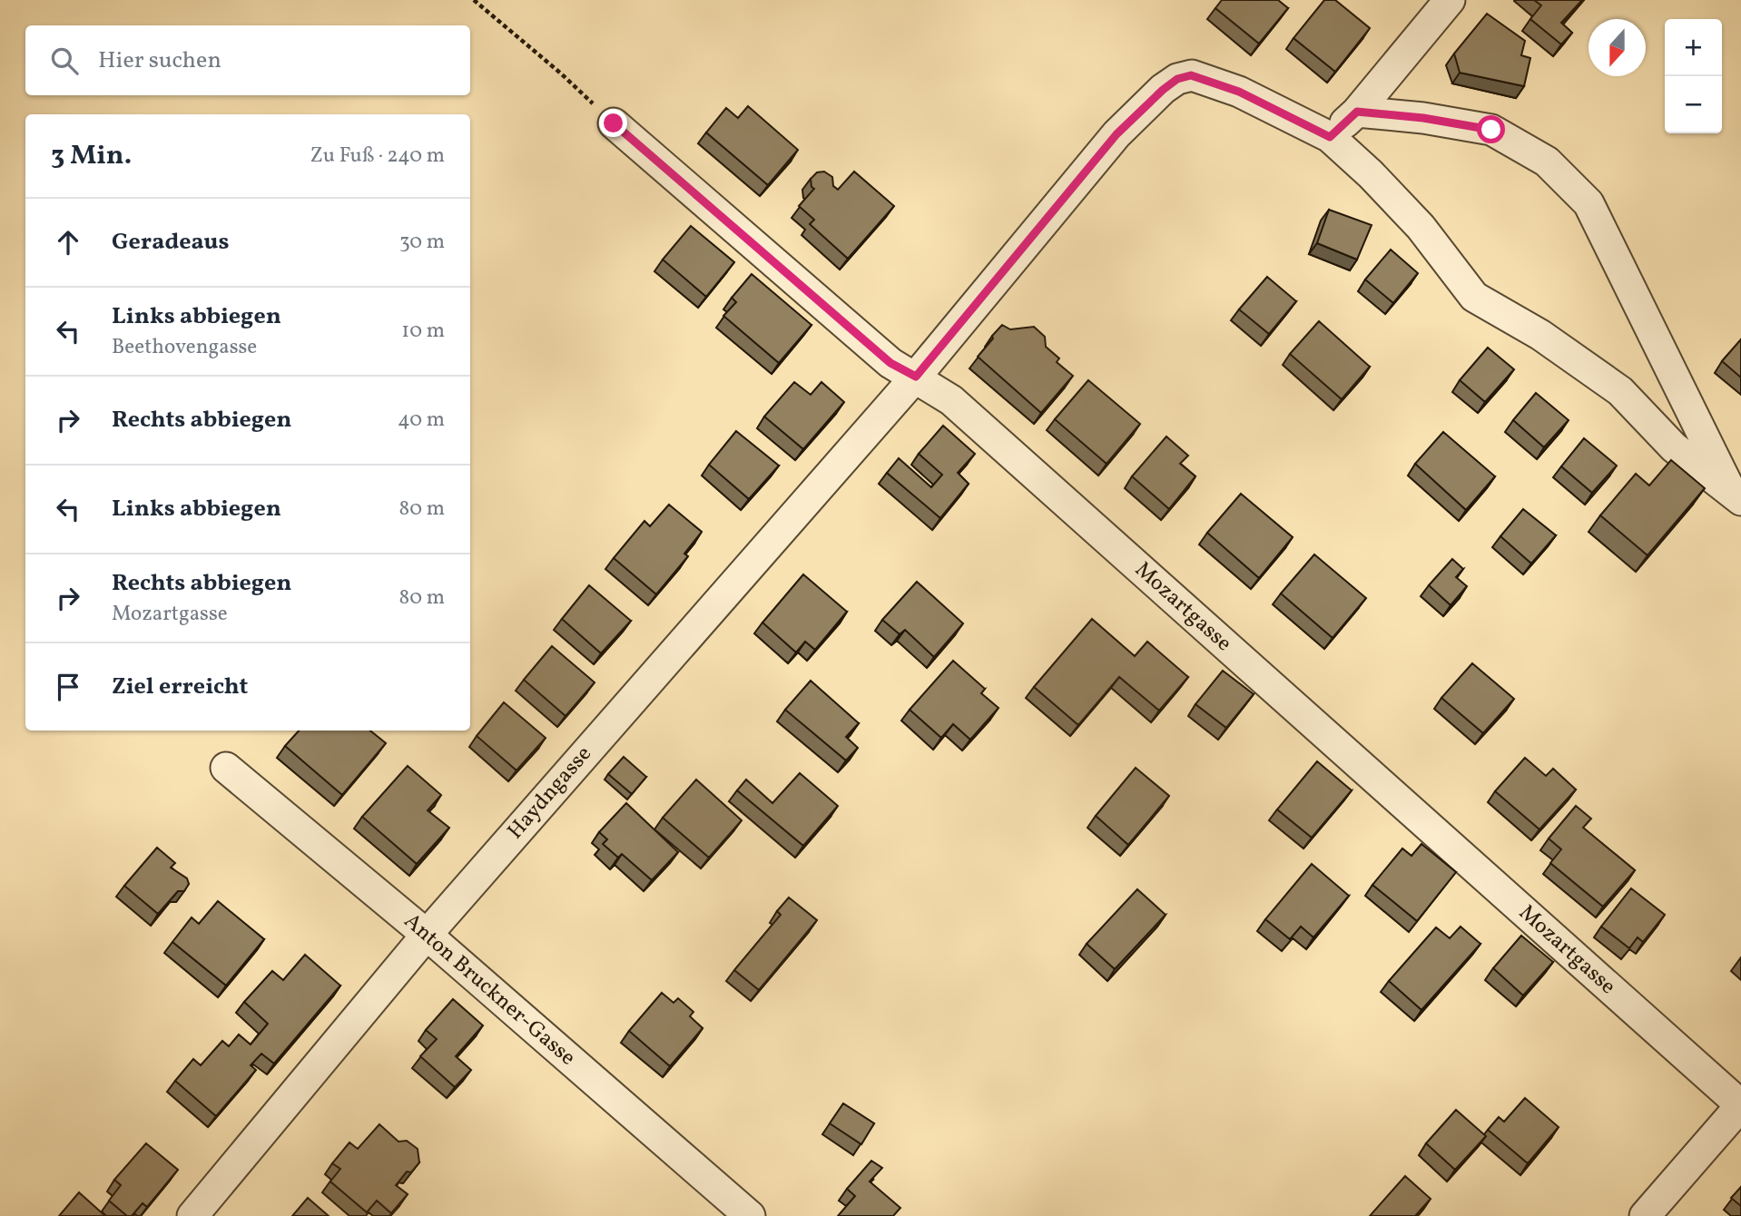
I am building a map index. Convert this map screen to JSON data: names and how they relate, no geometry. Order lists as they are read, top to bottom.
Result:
{
  "streets": {
    "street": ["Mozartgasse", "Haydngasse", "Anton Bruckner-Gasse"]
  },
  "crossings": [
    ["Mozartgasse", "Haydngasse"],
    ["Haydngasse", "Anton Bruckner-Gasse"]
  ],
  "north": "bottom",
  "page": {
    "map_buttons": ["+", "−"],
    "search": "Hier suchen",
    "heading": ["3 Min.", "Zu Fuß · 240 m"],
    "list": [
      ["Geradeaus", "30 m"],
      ["Links abbiegen", "Beethovengasse", "10 m"],
      ["Rechts abbiegen", "40 m"],
      ["Links abbiegen", "80 m"],
      ["Rechts abbiegen", "Mozartgasse", "80 m"],
      "Ziel erreicht"
    ]
  }
}
